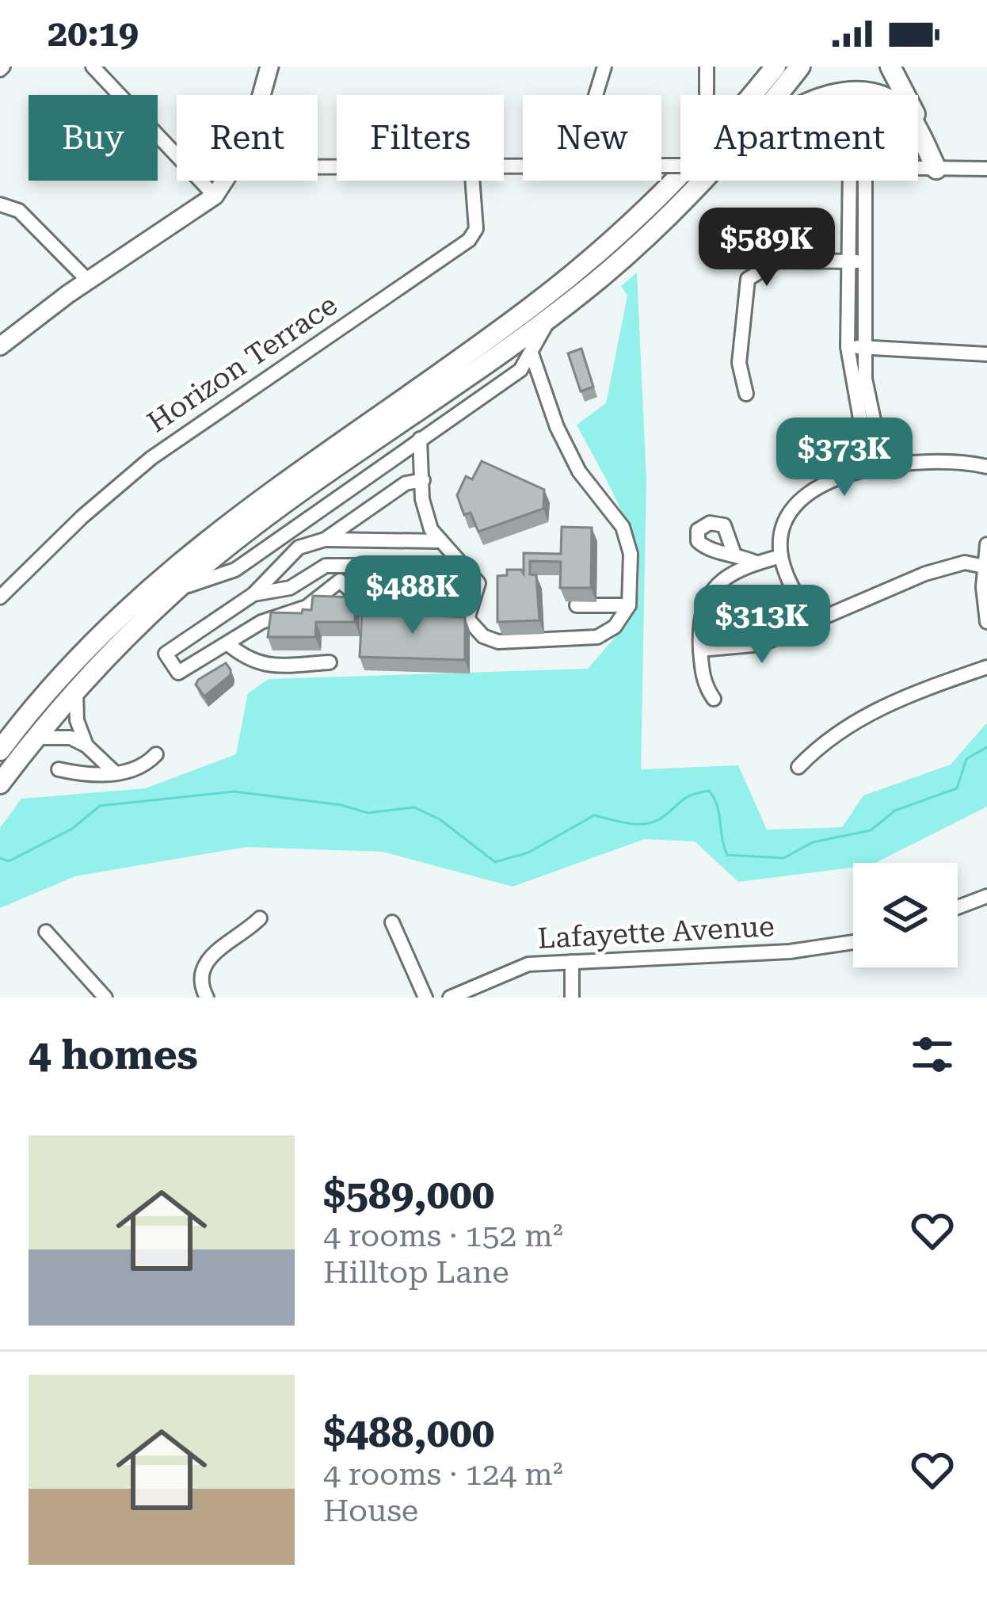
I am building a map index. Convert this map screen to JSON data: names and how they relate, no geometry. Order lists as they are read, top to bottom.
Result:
{
  "streets": {
    "street": ["Horizon Terrace", "Lafayette Avenue"]
  },
  "page": {
    "status": "20:19",
    "chip": [
      "Buy",
      "Rent",
      "Filters",
      "New",
      "Apartment"
    ],
    "price": [
      "$589K",
      "$373K",
      "$488K",
      "$313K"
    ],
    "heading": "4 homes",
    "list": [
      {
        "name": "$589,000",
        "note": "4 rooms · 152 m² · Hilltop Lane"
      },
      {
        "name": "$488,000",
        "note": "4 rooms · 124 m² · House"
      }
    ]
  }
}
